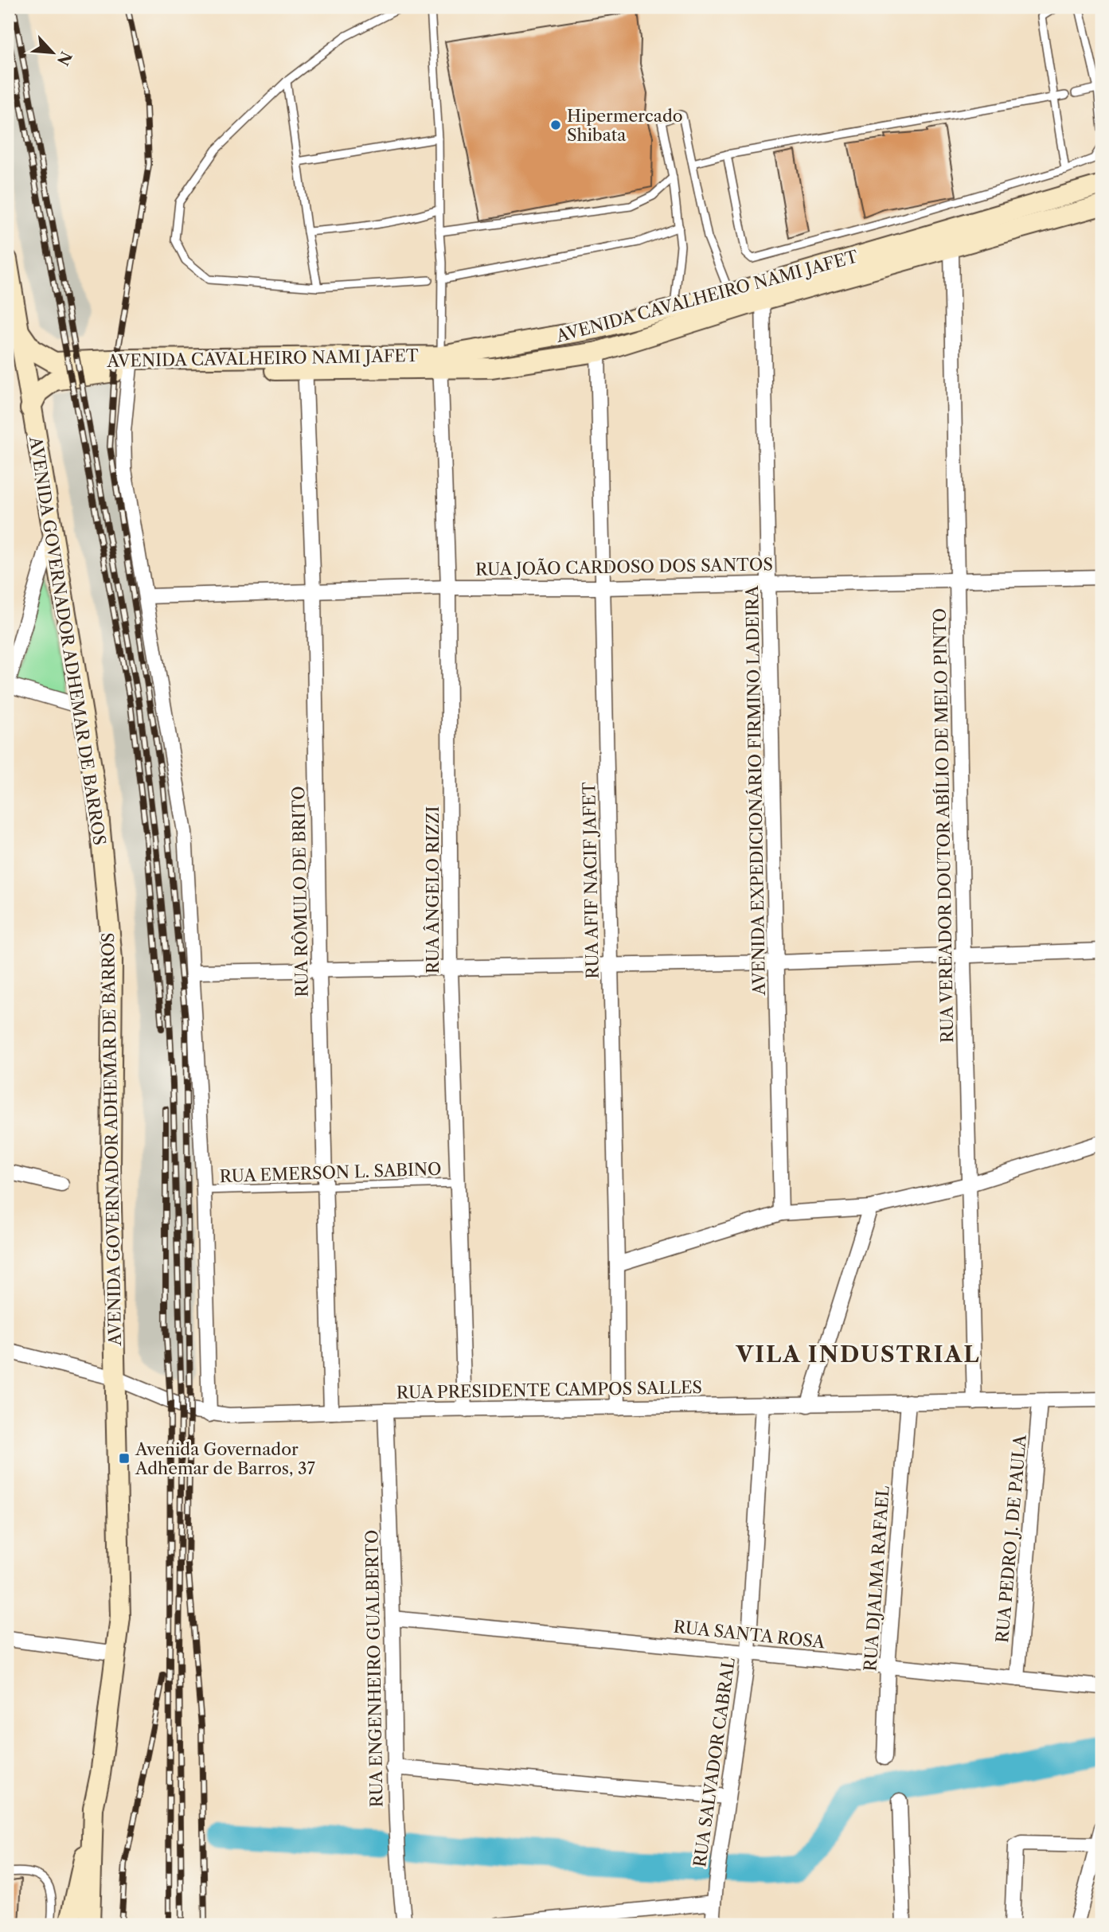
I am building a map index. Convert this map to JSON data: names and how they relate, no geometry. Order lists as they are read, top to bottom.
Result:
{
  "streets": {
    "main road": ["AVENIDA CAVALHEIRO NAMI JAFET", "AVENIDA GOVERNADOR ADHEMAR DE BARROS"],
    "street": [
      "RUA JOÃO CARDOSO DOS SANTOS",
      "AVENIDA EXPEDICIONÁRIO FIRMINO LADEIRA",
      "RUA VEREADOR DOUTOR ABÍLIO DE MELO PINTO",
      "RUA AFIF NACIF JAFET",
      "RUA ÂNGELO RIZZI",
      "RUA RÔMULO DE BRITO",
      "RUA PRESIDENTE CAMPOS SALLES",
      "RUA PEDRO J. DE PAULA",
      "RUA DJALMA RAFAEL",
      "RUA SANTA ROSA",
      "RUA ENGENHEIRO GUALBERTO",
      "RUA SALVADOR CABRAL"
    ],
    "lane": ["RUA EMERSON L. SABINO"]
  },
  "crossings": [
    ["AVENIDA CAVALHEIRO NAMI JAFET", "AVENIDA GOVERNADOR ADHEMAR DE BARROS"],
    ["AVENIDA CAVALHEIRO NAMI JAFET", "AVENIDA EXPEDICIONÁRIO FIRMINO LADEIRA"],
    ["AVENIDA CAVALHEIRO NAMI JAFET", "RUA VEREADOR DOUTOR ABÍLIO DE MELO PINTO"],
    ["AVENIDA CAVALHEIRO NAMI JAFET", "RUA AFIF NACIF JAFET"],
    ["AVENIDA CAVALHEIRO NAMI JAFET", "RUA ÂNGELO RIZZI"],
    ["AVENIDA CAVALHEIRO NAMI JAFET", "RUA RÔMULO DE BRITO"],
    ["RUA JOÃO CARDOSO DOS SANTOS", "AVENIDA EXPEDICIONÁRIO FIRMINO LADEIRA"],
    ["RUA JOÃO CARDOSO DOS SANTOS", "RUA VEREADOR DOUTOR ABÍLIO DE MELO PINTO"],
    ["RUA JOÃO CARDOSO DOS SANTOS", "RUA AFIF NACIF JAFET"],
    ["RUA JOÃO CARDOSO DOS SANTOS", "RUA ÂNGELO RIZZI"],
    ["RUA JOÃO CARDOSO DOS SANTOS", "RUA RÔMULO DE BRITO"],
    ["AVENIDA GOVERNADOR ADHEMAR DE BARROS", "RUA PRESIDENTE CAMPOS SALLES"],
    ["RUA VEREADOR DOUTOR ABÍLIO DE MELO PINTO", "RUA PRESIDENTE CAMPOS SALLES"],
    ["RUA AFIF NACIF JAFET", "RUA PRESIDENTE CAMPOS SALLES"],
    ["RUA ÂNGELO RIZZI", "RUA EMERSON L. SABINO"],
    ["RUA ÂNGELO RIZZI", "RUA PRESIDENTE CAMPOS SALLES"],
    ["RUA RÔMULO DE BRITO", "RUA EMERSON L. SABINO"],
    ["RUA RÔMULO DE BRITO", "RUA PRESIDENTE CAMPOS SALLES"],
    ["RUA PRESIDENTE CAMPOS SALLES", "RUA PEDRO J. DE PAULA"],
    ["RUA PRESIDENTE CAMPOS SALLES", "RUA DJALMA RAFAEL"],
    ["RUA PRESIDENTE CAMPOS SALLES", "RUA ENGENHEIRO GUALBERTO"],
    ["RUA PRESIDENTE CAMPOS SALLES", "RUA SALVADOR CABRAL"],
    ["RUA PEDRO J. DE PAULA", "RUA SANTA ROSA"],
    ["RUA DJALMA RAFAEL", "RUA SANTA ROSA"],
    ["RUA SANTA ROSA", "RUA ENGENHEIRO GUALBERTO"],
    ["RUA SANTA ROSA", "RUA SALVADOR CABRAL"]
  ],
  "districts": ["VILA INDUSTRIAL"],
  "places": {
    "other": ["Hipermercado Shibata"],
    "transit": ["Avenida Governador Adhemar de Barros, 37"]
  },
  "north": "bottom right"
}
